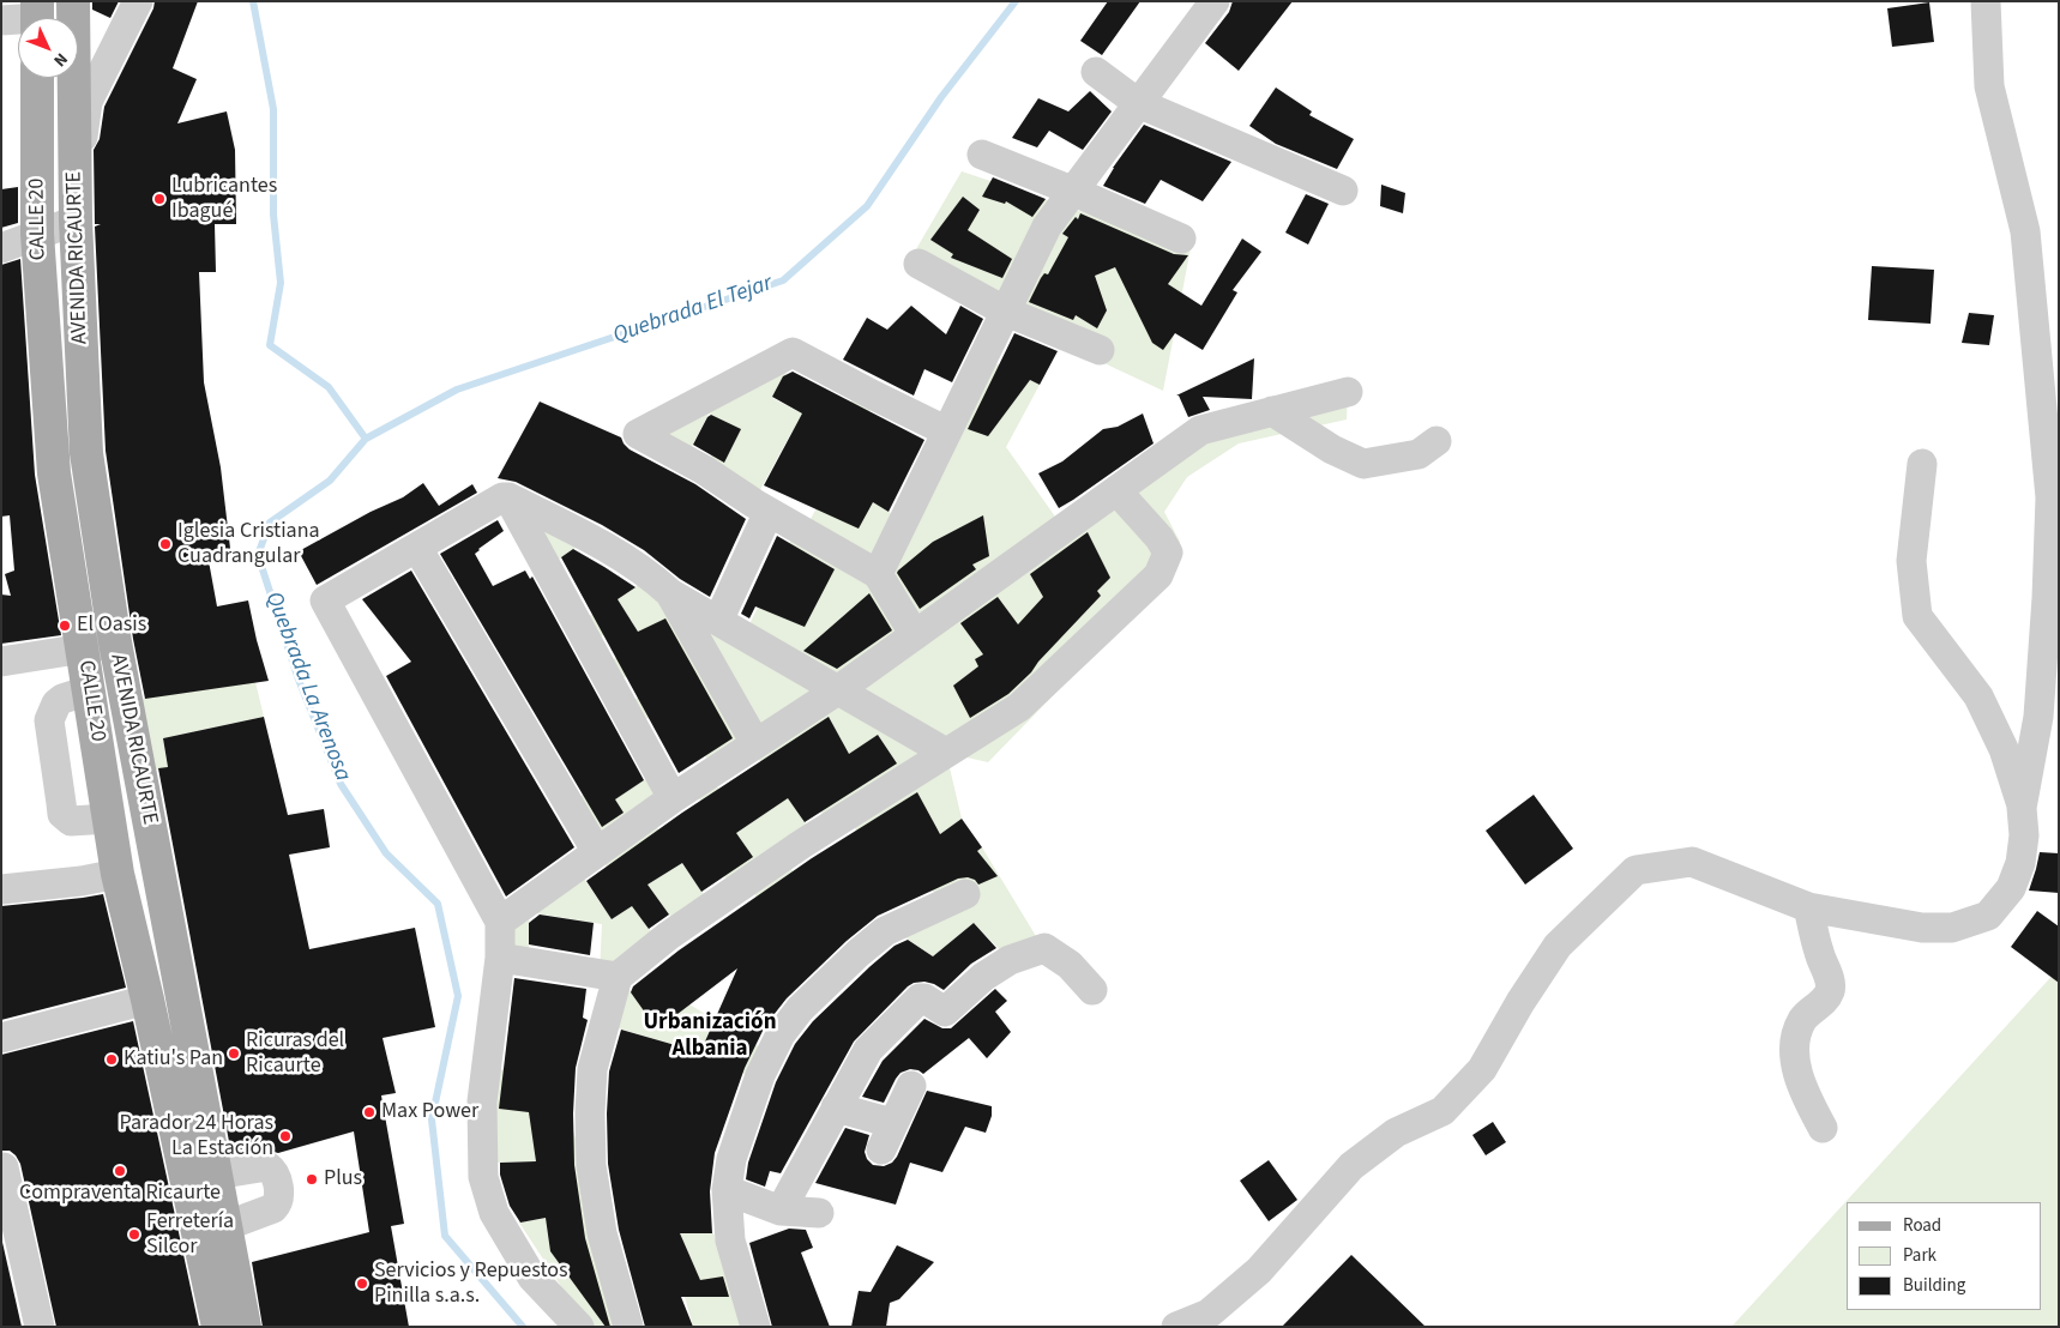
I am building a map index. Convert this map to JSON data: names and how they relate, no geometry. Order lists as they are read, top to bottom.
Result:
{
  "streets": {
    "main road": ["CALLE 20", "AVENIDA RICAURTE"]
  },
  "districts": ["Urbanización Albania"],
  "water": ["Quebrada El Tejar", "Quebrada La Arenosa"],
  "places": [
    "Lubricantes Ibagué",
    "Iglesia Cristiana Cuadrangular",
    "El Oasis",
    "Ricuras del Ricaurte",
    "Katiu's Pan",
    "Max Power",
    "Parador 24 Horas La Estación",
    "Compraventa Ricaurte",
    "Plus",
    "Ferretería Silcor",
    "Servicios y Repuestos Pinilla s.a.s."
  ],
  "legend": ["Road", "Park", "Building"],
  "north": "bottom right"
}
